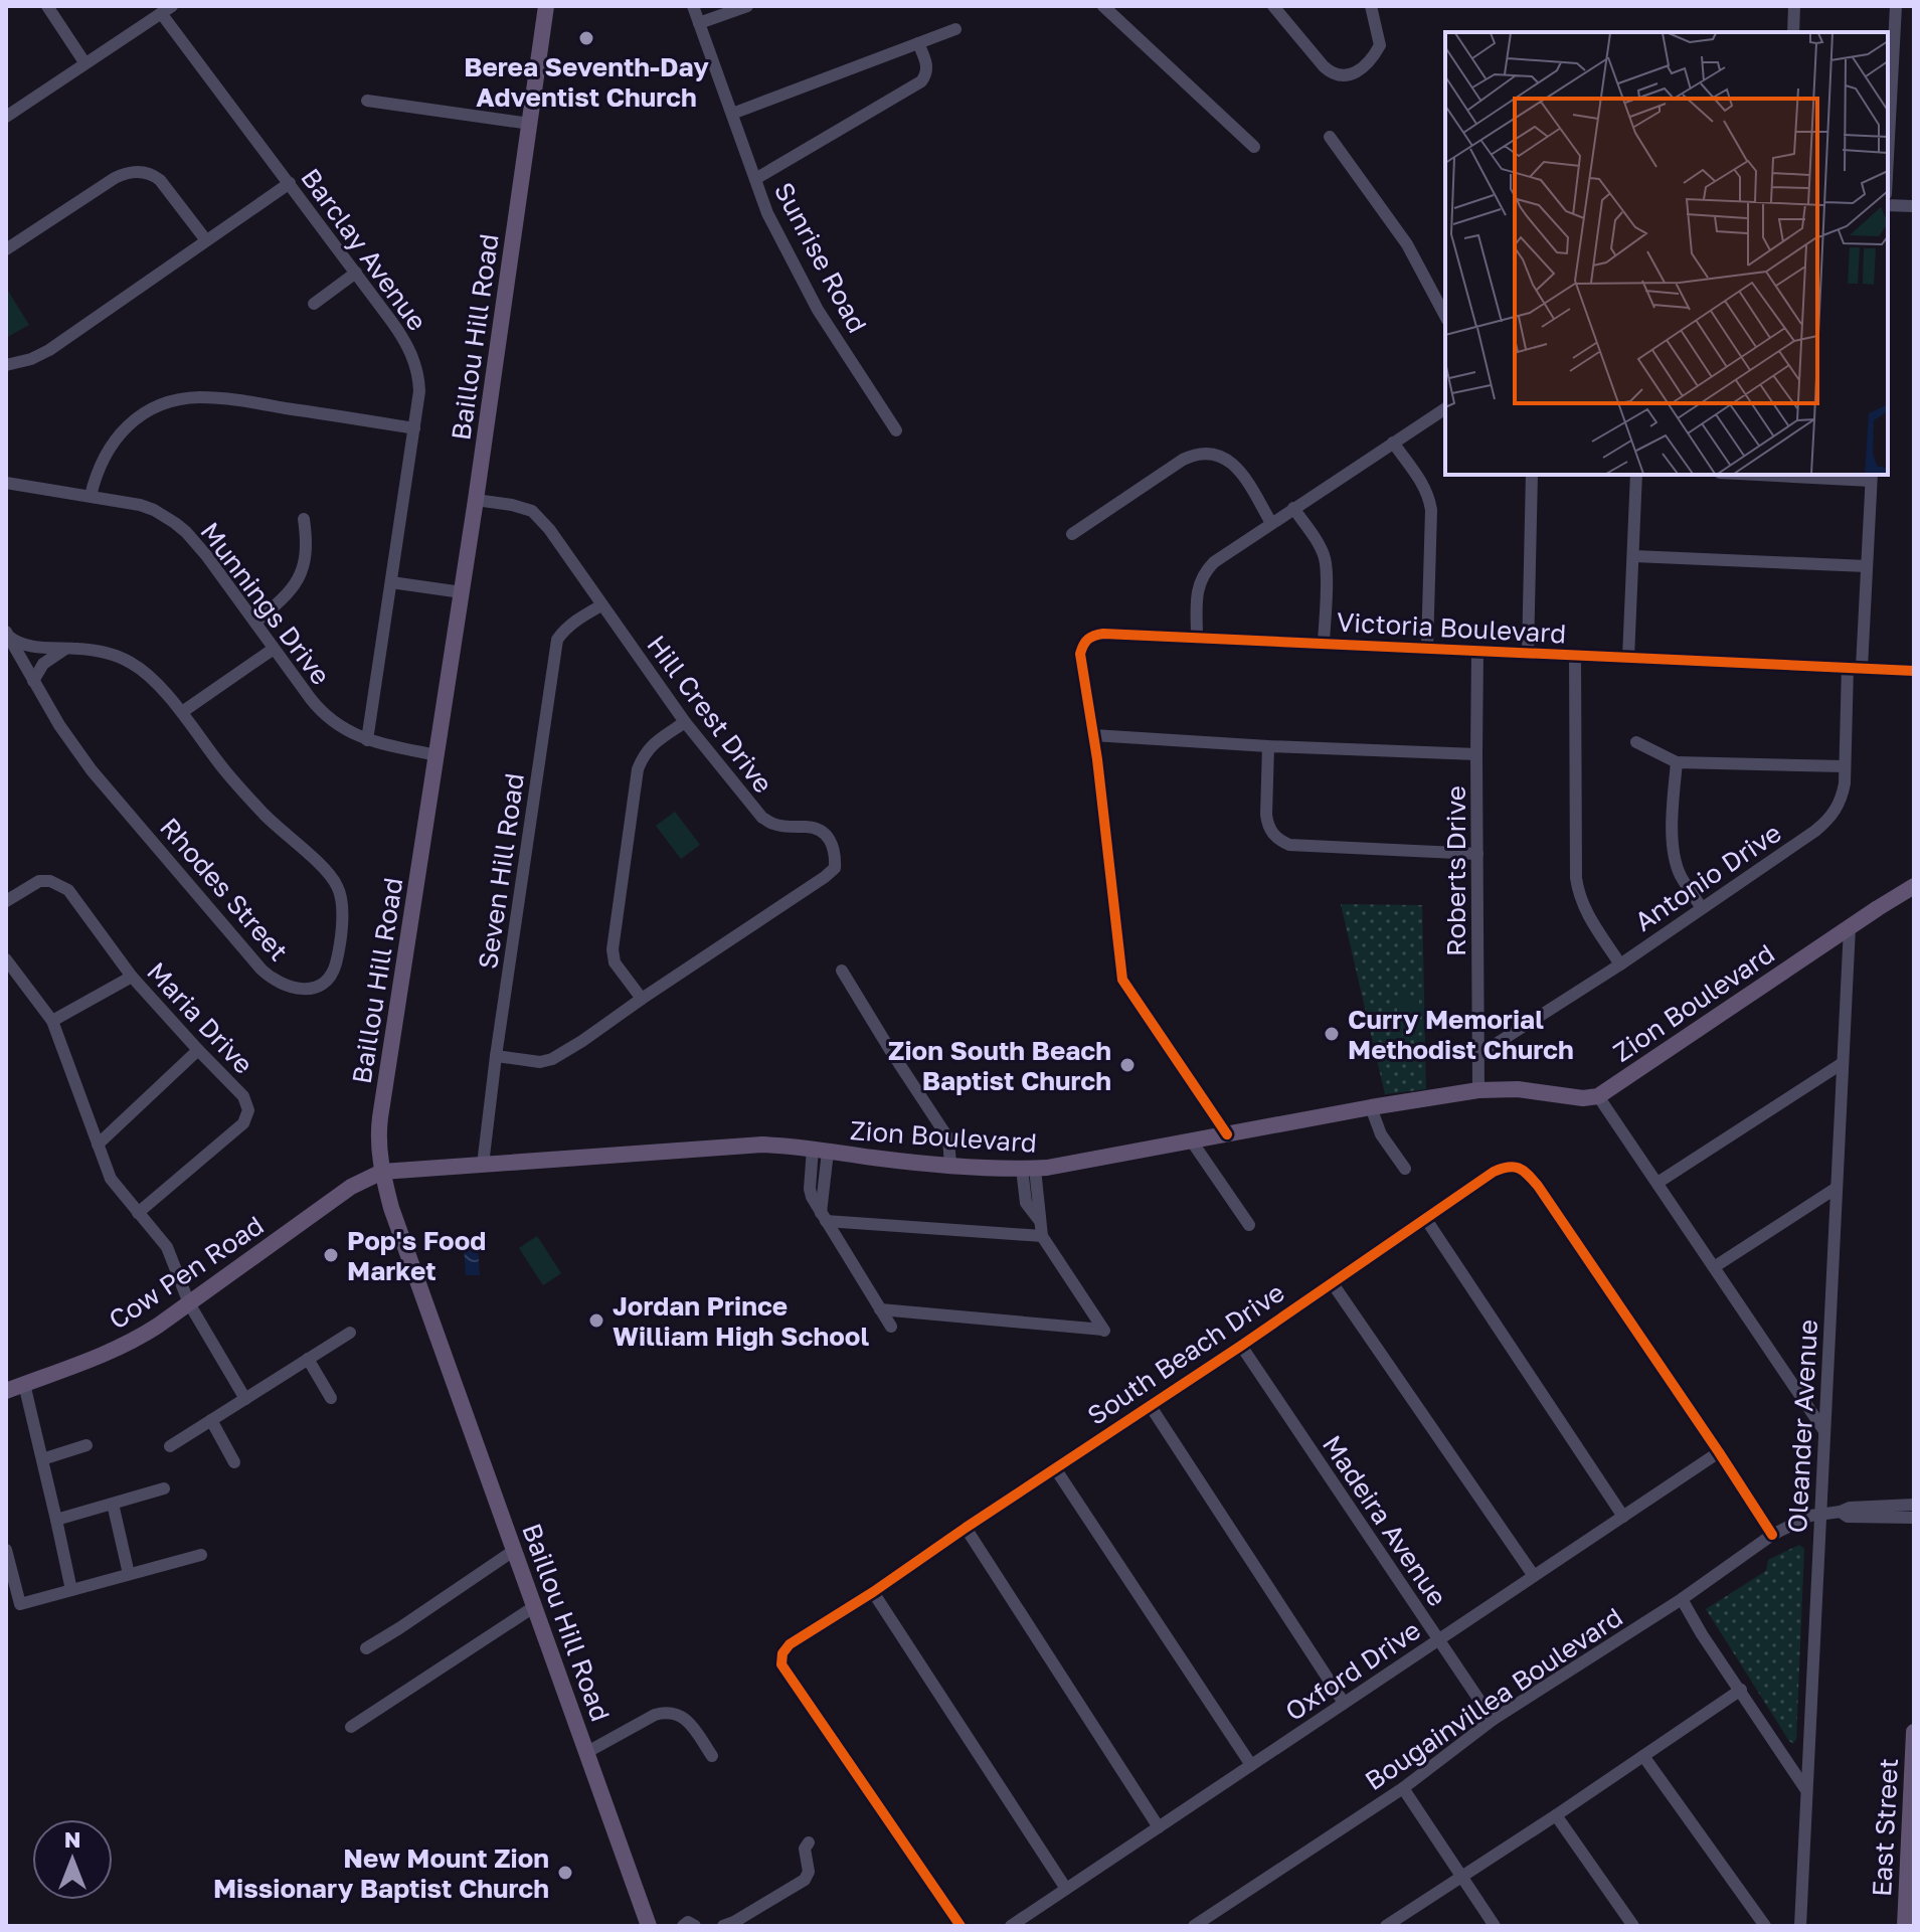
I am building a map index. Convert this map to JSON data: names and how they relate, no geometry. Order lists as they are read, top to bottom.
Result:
{
  "streets": {
    "main road": [
      "Baillou Hill Road",
      "Zion Boulevard",
      "Cow Pen Road",
      "East Street"
    ],
    "street": [
      "Barclay Avenue",
      "Sunrise Road",
      "Munnings Drive",
      "Victoria Boulevard",
      "Hill Crest Drive",
      "Seven Hill Road",
      "Roberts Drive",
      "Antonio Drive",
      "Rhodes Street",
      "Maria Drive",
      "South Beach Drive",
      "Oleander Avenue",
      "Madeira Avenue",
      "Oxford Drive",
      "Bougainvillea Boulevard"
    ]
  },
  "crossings": [
    ["Barclay Avenue", "Munnings Drive"],
    ["Baillou Hill Road", "Munnings Drive"],
    ["Baillou Hill Road", "Hill Crest Drive"],
    ["Baillou Hill Road", "Zion Boulevard"],
    ["Baillou Hill Road", "Cow Pen Road"],
    ["Victoria Boulevard", "Roberts Drive"],
    ["Victoria Boulevard", "Antonio Drive"],
    ["Hill Crest Drive", "Seven Hill Road"],
    ["Seven Hill Road", "Zion Boulevard"],
    ["Roberts Drive", "Antonio Drive"],
    ["Roberts Drive", "Zion Boulevard"],
    ["Zion Boulevard", "Cow Pen Road"],
    ["Zion Boulevard", "Oleander Avenue"],
    ["South Beach Drive", "Madeira Avenue"],
    ["South Beach Drive", "Oxford Drive"],
    ["South Beach Drive", "Bougainvillea Boulevard"],
    ["Oleander Avenue", "Bougainvillea Boulevard"],
    ["Madeira Avenue", "Oxford Drive"],
    ["Madeira Avenue", "Bougainvillea Boulevard"]
  ],
  "places": [
    "Berea Seventh-Day Adventist Church",
    "Curry Memorial Methodist Church",
    "Zion South Beach Baptist Church",
    "Pop's Food Market",
    "Jordan Prince William High School",
    "New Mount Zion Missionary Baptist Church"
  ],
  "north": "top"
}
